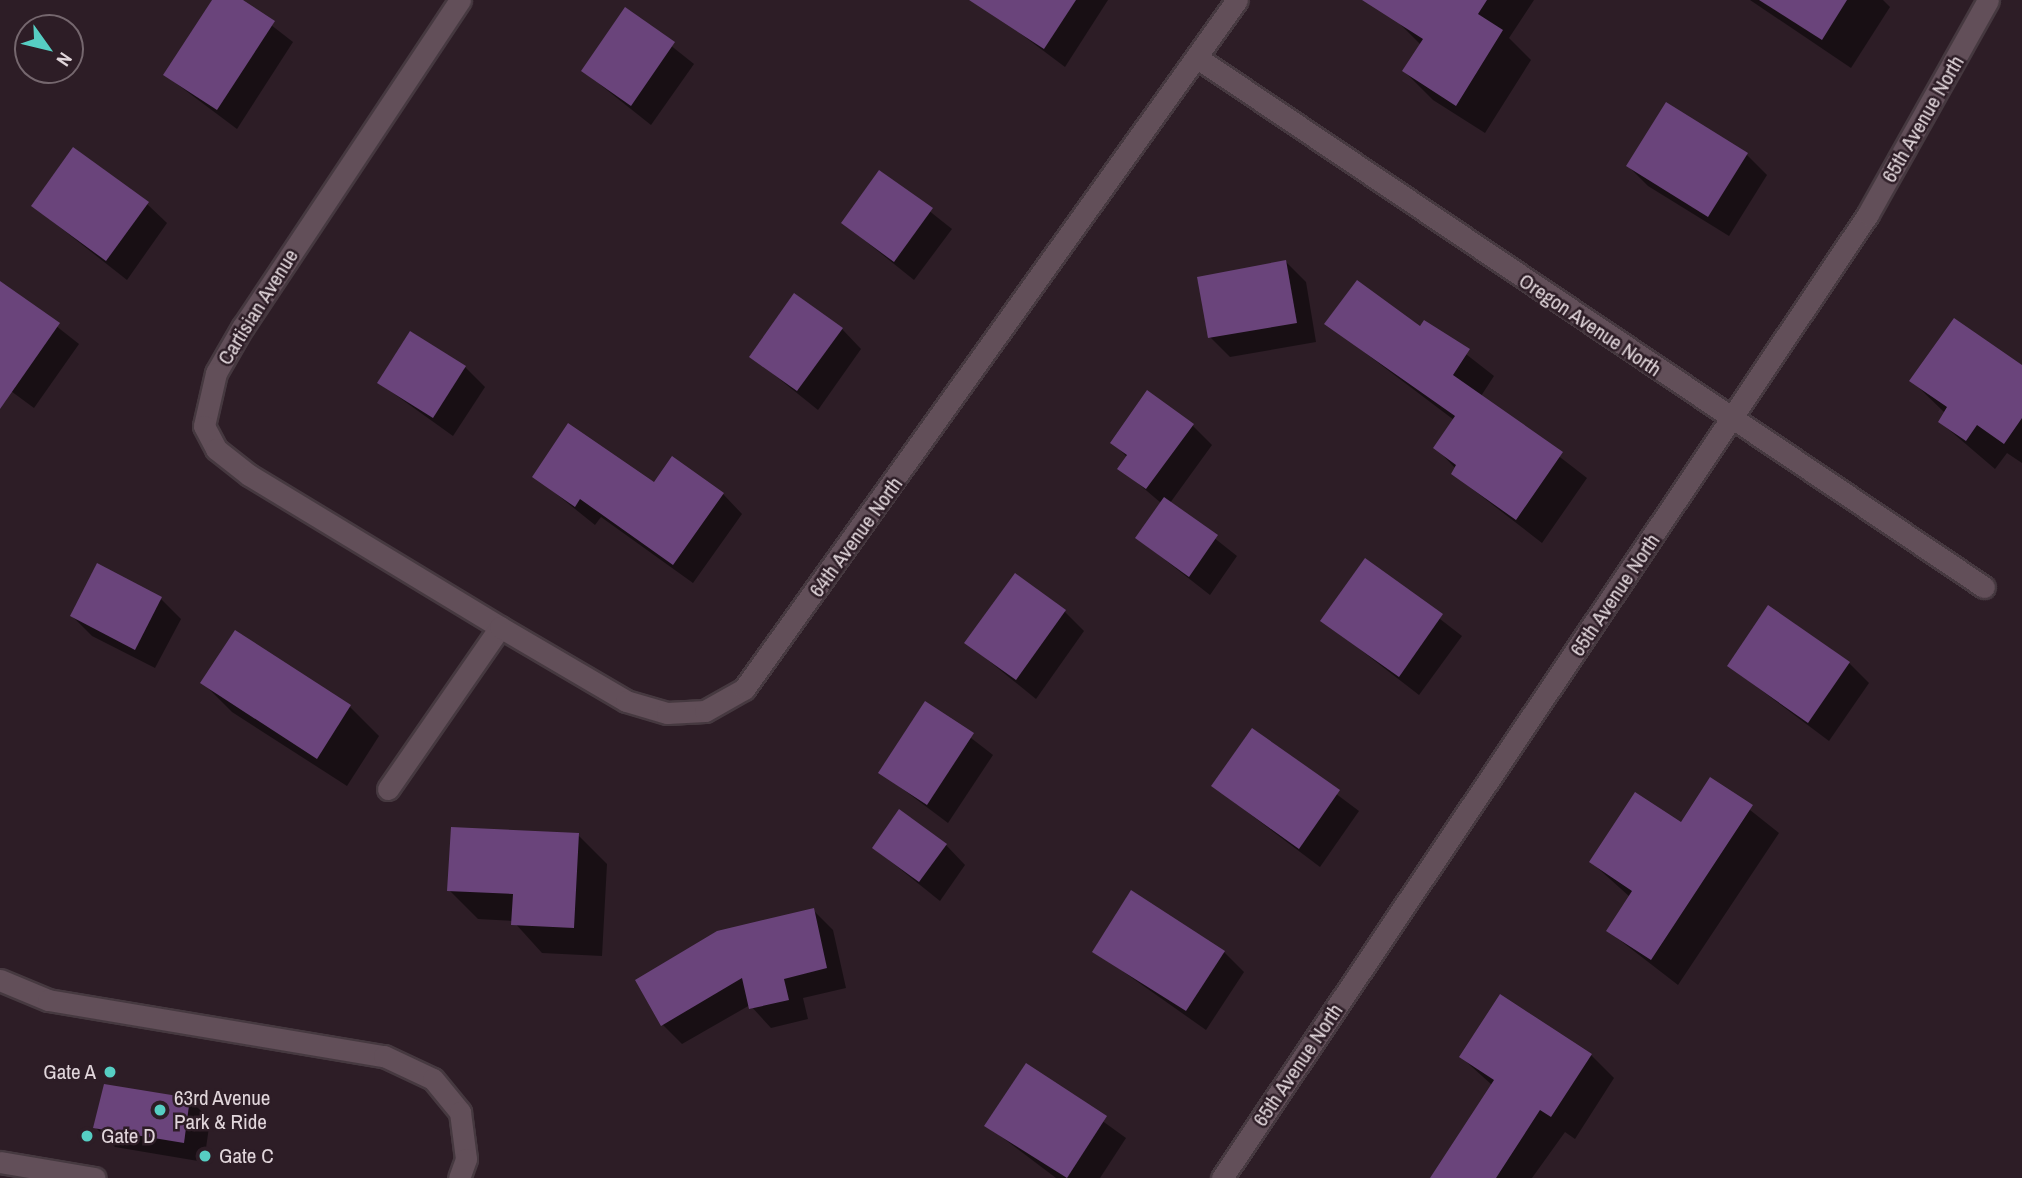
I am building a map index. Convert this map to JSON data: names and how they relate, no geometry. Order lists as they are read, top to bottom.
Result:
{
  "streets": {
    "street": [
      "65th Avenue North",
      "Cartisian Avenue",
      "Oregon Avenue North",
      "64th Avenue North"
    ]
  },
  "crossings": [
    ["65th Avenue North", "Oregon Avenue North"],
    ["Cartisian Avenue", "64th Avenue North"],
    ["Oregon Avenue North", "64th Avenue North"]
  ],
  "places": [
    "Gate A",
    "63rd Avenue Park & Ride",
    "Gate D",
    "Gate C"
  ],
  "north": "bottom right"
}
